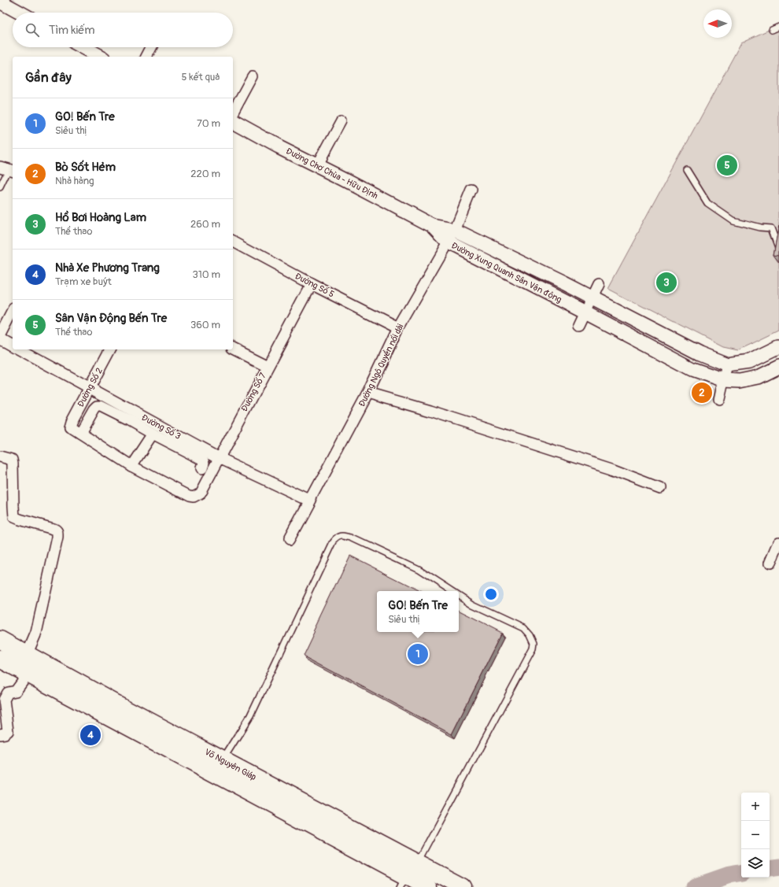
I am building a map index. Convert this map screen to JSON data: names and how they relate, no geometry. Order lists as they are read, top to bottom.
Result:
{
  "streets": {
    "highway": ["Võ Nguyên Giáp"],
    "street": [
      "Đường Chợ Chùa - Hữu Định",
      "Đường Xung Quanh Sân Vận động",
      "Đường Số 5",
      "Đường Ngô Quyền nối dài",
      "Đường Số 2",
      "Đường Số 7",
      "Đường Số 3"
    ]
  },
  "crossings": [
    ["Đường Chợ Chùa - Hữu Định", "Đường Xung Quanh Sân Vận động"],
    ["Đường Xung Quanh Sân Vận động", "Đường Ngô Quyền nối dài"],
    ["Đường Số 5", "Đường Ngô Quyền nối dài"],
    ["Đường Số 5", "Đường Số 7"],
    ["Đường Ngô Quyền nối dài", "Đường Số 3"],
    ["Đường Số 2", "Đường Số 3"],
    ["Đường Số 7", "Đường Số 3"]
  ],
  "north": "left",
  "page": {
    "search": "Tìm kiếm",
    "heading": ["Gần đây", "5 kết quả"],
    "list": [
      {
        "mark": "1",
        "name": "GO! Bến Tre",
        "note": "Siêu thị",
        "value": "70 m"
      },
      {
        "mark": "2",
        "name": "Bò Sốt Hẻm",
        "note": "Nhà hàng",
        "value": "220 m"
      },
      {
        "mark": "3",
        "name": "Hồ Bơi Hoàng Lam",
        "note": "Thể thao",
        "value": "260 m"
      },
      {
        "mark": "4",
        "name": "Nhà Xe Phương Trang",
        "note": "Trạm xe buýt",
        "value": "310 m"
      },
      {
        "mark": "5",
        "name": "Sân Vận Động Bến Tre",
        "note": "Thể thao",
        "value": "360 m"
      }
    ],
    "pins": [
      "5",
      "3",
      "2",
      "1",
      "4"
    ],
    "popup": ["GO! Bến Tre", "Siêu thị"],
    "map_buttons": ["+", "−"]
  }
}
